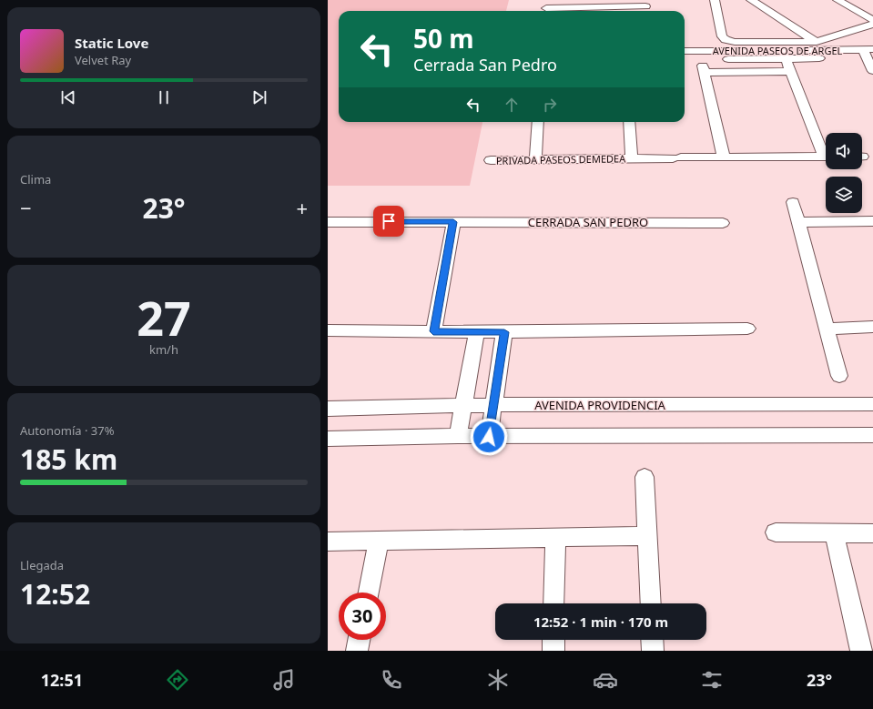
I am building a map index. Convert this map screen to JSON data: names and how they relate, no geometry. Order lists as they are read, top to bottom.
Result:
{
  "streets": {
    "street": [
      "AVENIDA PASEOS DE ARGEL",
      "PRIVADA PASEOS DEMEDEA",
      "CERRADA SAN PEDRO",
      "AVENIDA PROVIDENCIA"
    ]
  },
  "page": {
    "turn": ["50 m", "Cerrada San Pedro"],
    "song": ["Static Love", "Velvet Ray"],
    "tile": [
      "Clima",
      ["27", "km/h"],
      ["Autonomía · 37%", "185 km"],
      ["Llegada", "12:52"]
    ],
    "heat": ["−", "23°", "+"],
    "limit": "30",
    "trip": "12:52 · 1 min · 170 m",
    "tabs": ["12:51", "23°"]
  }
}
